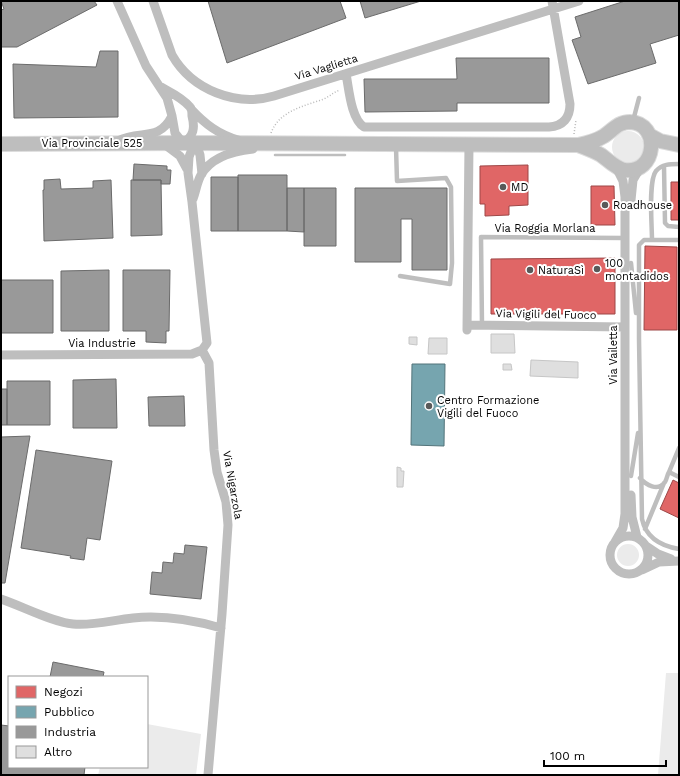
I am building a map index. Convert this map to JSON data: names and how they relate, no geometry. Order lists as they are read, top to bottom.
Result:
{
  "streets": {
    "main road": ["Via Provinciale 525"],
    "street": [
      "Via Vaglietta",
      "Via Vigili del Fuoco",
      "Via Industrie",
      "Via Vailetta",
      "Via Nigarzola"
    ],
    "lane": ["Via Roggia Morlana"]
  },
  "crossings": [
    ["Via Provinciale 525", "Via Vigili del Fuoco"],
    ["Via Roggia Morlana", "Via Vigili del Fuoco"],
    ["Via Roggia Morlana", "Via Vailetta"],
    ["Via Vigili del Fuoco", "Via Vailetta"],
    ["Via Industrie", "Via Nigarzola"]
  ],
  "places": [
    "MD",
    "Roadhouse",
    "100 montadidos",
    "NaturaSì",
    "Centro Formazione Vigili del Fuoco"
  ],
  "legend": [
    "Negozi",
    "Pubblico",
    "Industria",
    "Altro"
  ],
  "scale_bar": "100 m"
}
